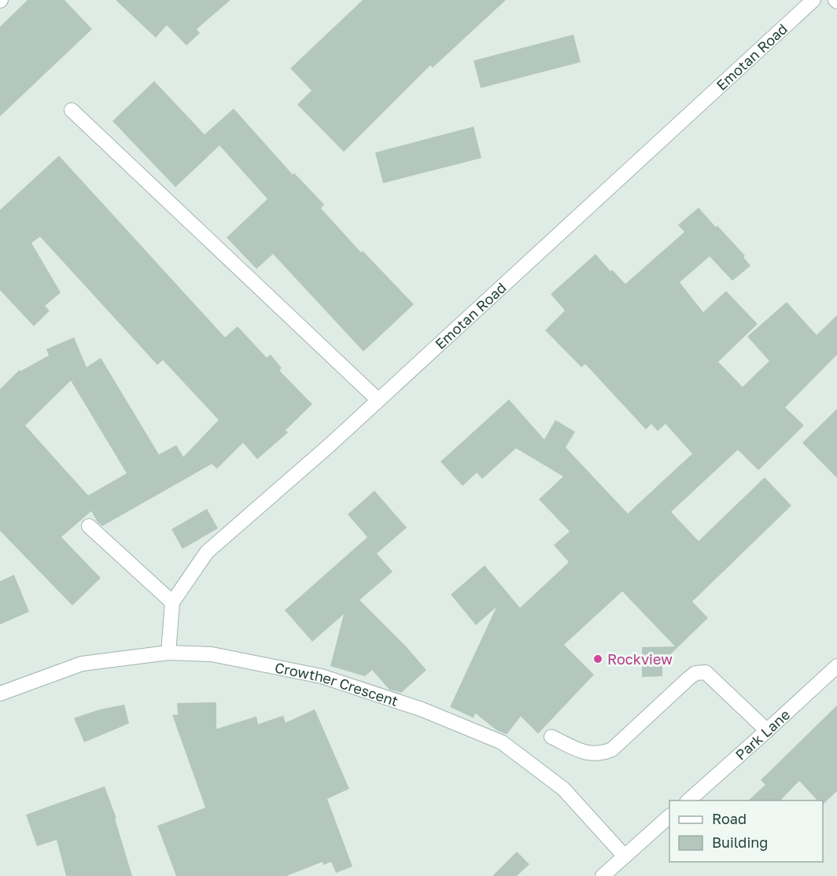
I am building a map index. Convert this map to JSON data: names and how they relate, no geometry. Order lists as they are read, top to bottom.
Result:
{
  "streets": {
    "street": ["Emotan Road", "Crowther Crescent", "Park Lane"]
  },
  "places": ["Rockview"],
  "legend": ["Road", "Building"]
}
